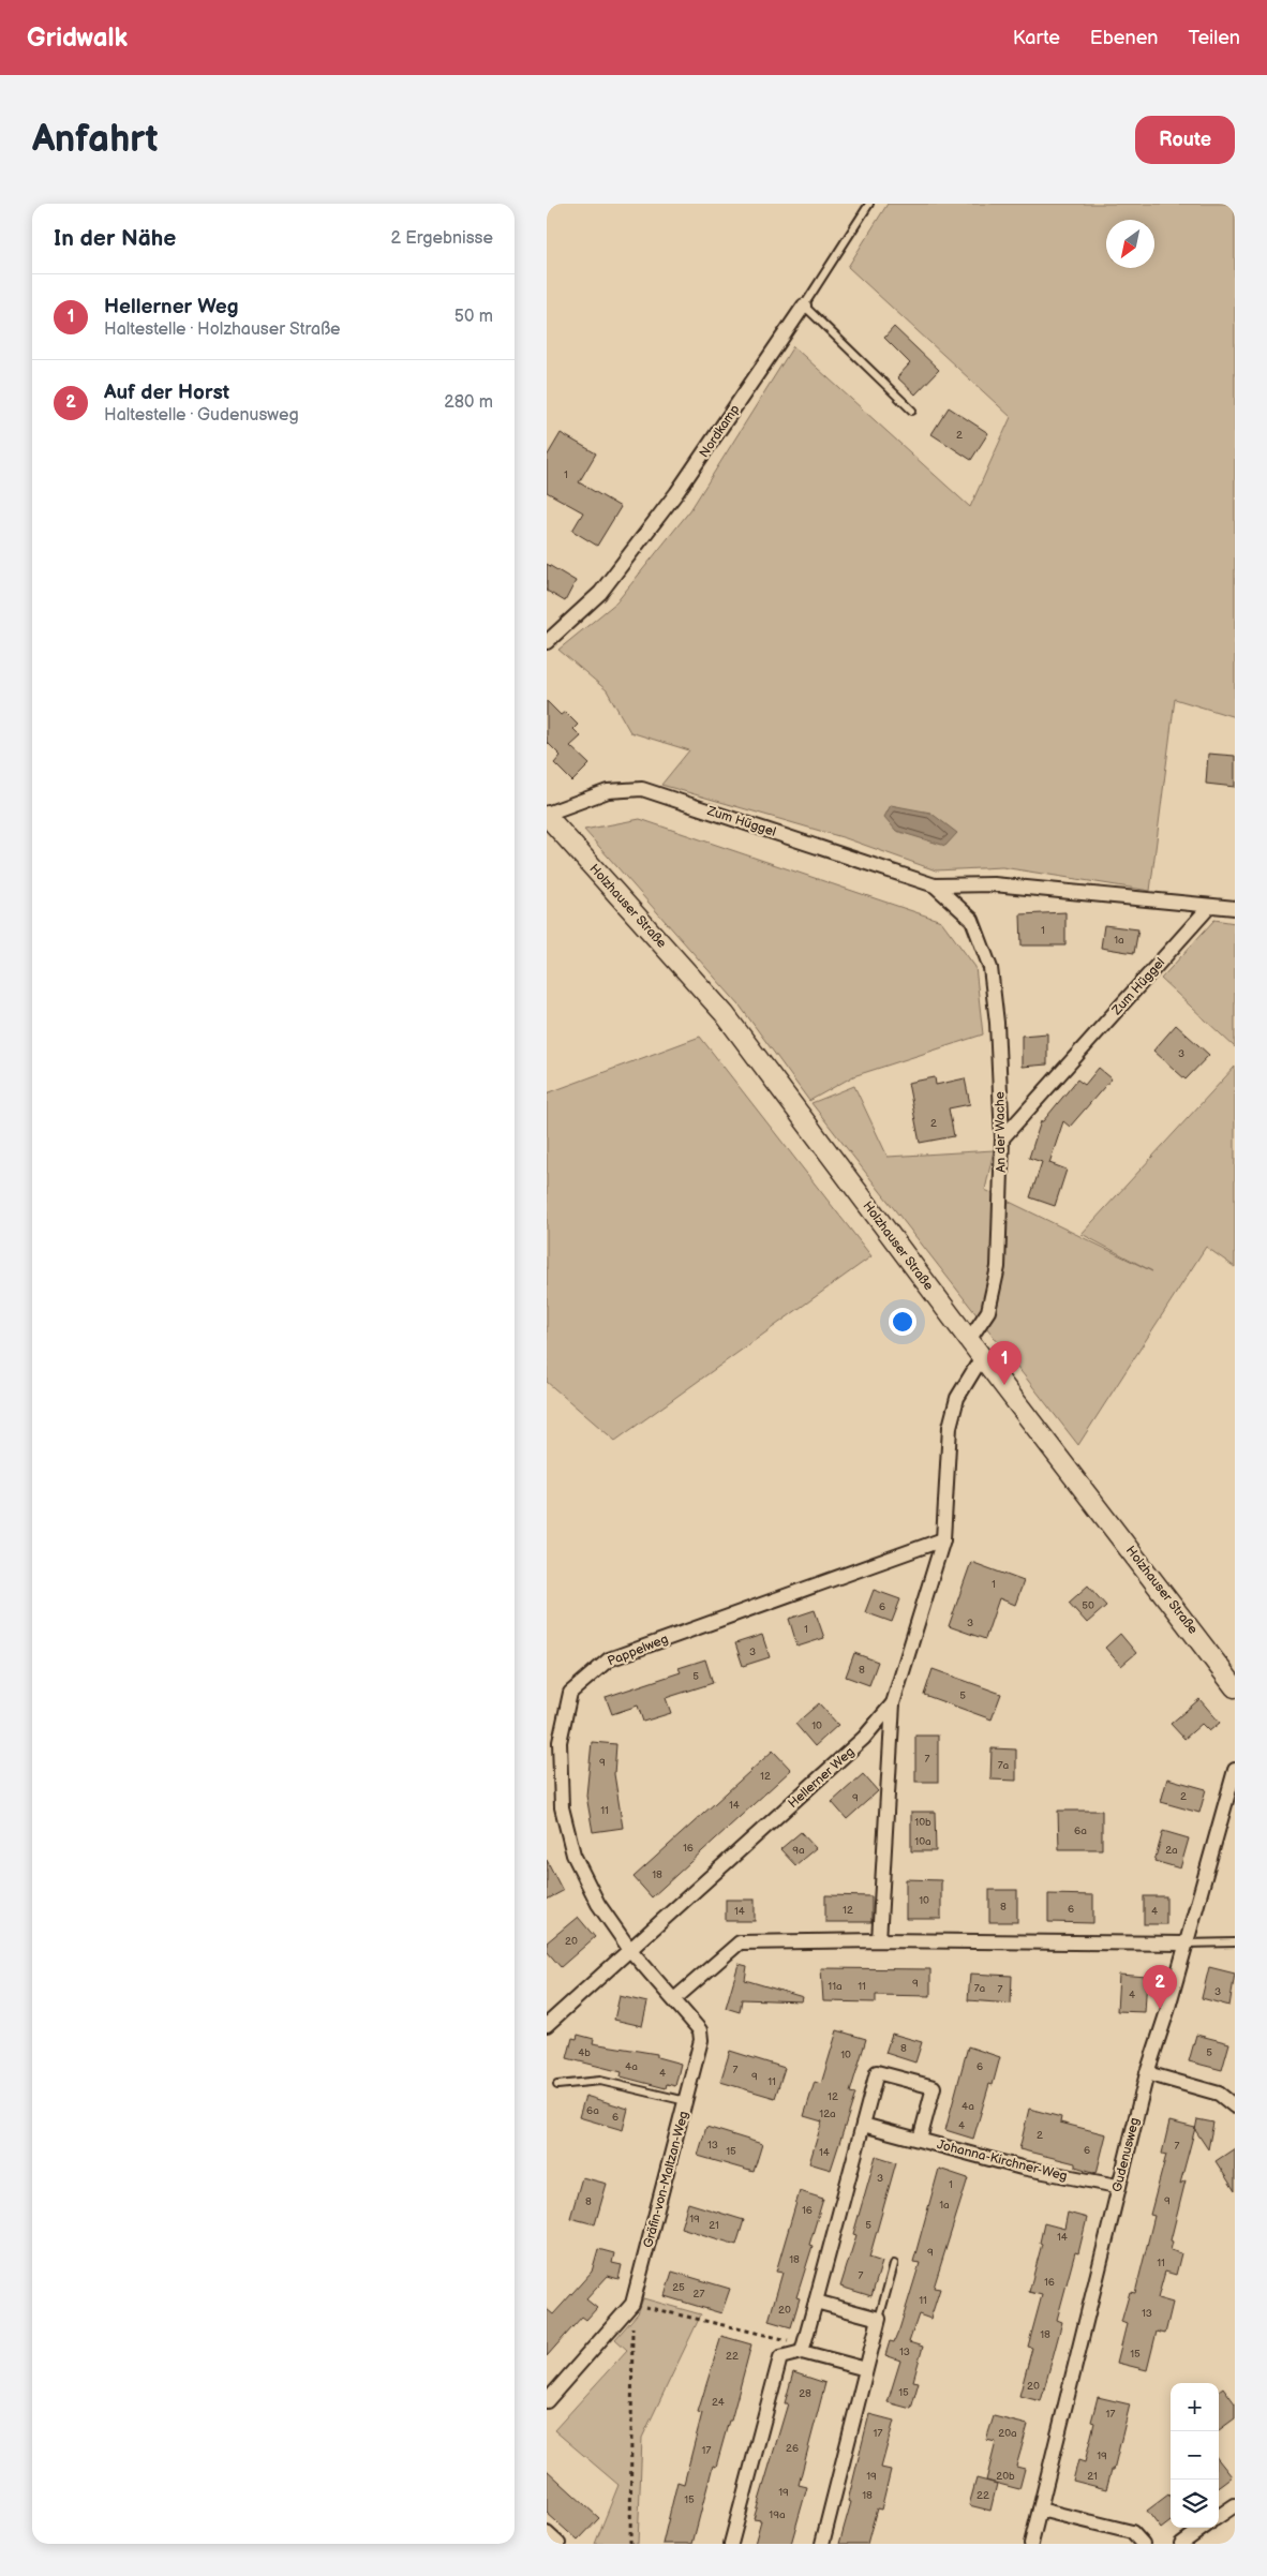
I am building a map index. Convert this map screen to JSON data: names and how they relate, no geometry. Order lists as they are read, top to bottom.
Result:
{
  "streets": {
    "street": [
      "Nordkamp",
      "Zum Hüggel",
      "Holzhauser Straße",
      "An der Wache",
      "Pappelweg",
      "Hellerner Weg",
      "Gudenusweg",
      "Johanna-Kirchner-Weg",
      "Gräfin-von-Maltzan-Weg"
    ]
  },
  "crossings": [
    ["Zum Hüggel", "Holzhauser Straße"],
    ["Zum Hüggel", "An der Wache"],
    ["Holzhauser Straße", "An der Wache"],
    ["Holzhauser Straße", "Hellerner Weg"],
    ["Pappelweg", "Hellerner Weg"],
    ["Pappelweg", "Gräfin-von-Maltzan-Weg"],
    ["Hellerner Weg", "Gräfin-von-Maltzan-Weg"],
    ["Gudenusweg", "Johanna-Kirchner-Weg"]
  ],
  "house_numbers": [
    "2",
    "1",
    "1",
    "1a",
    "3",
    "2",
    "1",
    "50",
    "6",
    "3",
    "1",
    "3",
    "8",
    "5",
    "5",
    "10",
    "7",
    "9",
    "7a",
    "12",
    "2",
    "9",
    "14",
    "11",
    "10b",
    "6a",
    "10a",
    "16",
    "9a",
    "2a",
    "18",
    "10",
    "8",
    "6",
    "12",
    "14",
    "4",
    "20",
    "9",
    "11a",
    "11",
    "7a",
    "7",
    "3",
    "4",
    "8",
    "4b",
    "5",
    "10",
    "4a",
    "6",
    "7",
    "4",
    "9",
    "11",
    "12",
    "4a",
    "6a",
    "12a",
    "6",
    "4",
    "2",
    "13",
    "7",
    "6",
    "15",
    "14",
    "3",
    "1",
    "9",
    "8",
    "1a",
    "16",
    "19",
    "21",
    "5",
    "14",
    "9",
    "18",
    "11",
    "7",
    "16",
    "25",
    "27",
    "11",
    "20",
    "13",
    "18",
    "13",
    "15",
    "22",
    "20",
    "15",
    "28",
    "24",
    "17",
    "17",
    "20a",
    "26",
    "17",
    "19",
    "19",
    "20b",
    "21",
    "19",
    "18",
    "22",
    "15",
    "19a"
  ],
  "north": "bottom left",
  "page": {
    "header": "Gridwalk",
    "nav": ["Karte", "Ebenen", "Teilen"],
    "buttons": "Route",
    "title": "Anfahrt",
    "heading": ["In der Nähe", "2 Ergebnisse"],
    "list": [
      {
        "mark": "1",
        "name": "Hellerner Weg",
        "note": "Haltestelle · Holzhauser Straße",
        "value": "50 m"
      },
      {
        "mark": "2",
        "name": "Auf der Horst",
        "note": "Haltestelle · Gudenusweg",
        "value": "280 m"
      }
    ],
    "pins": ["1", "2"],
    "map_buttons": ["+", "−"]
  }
}
